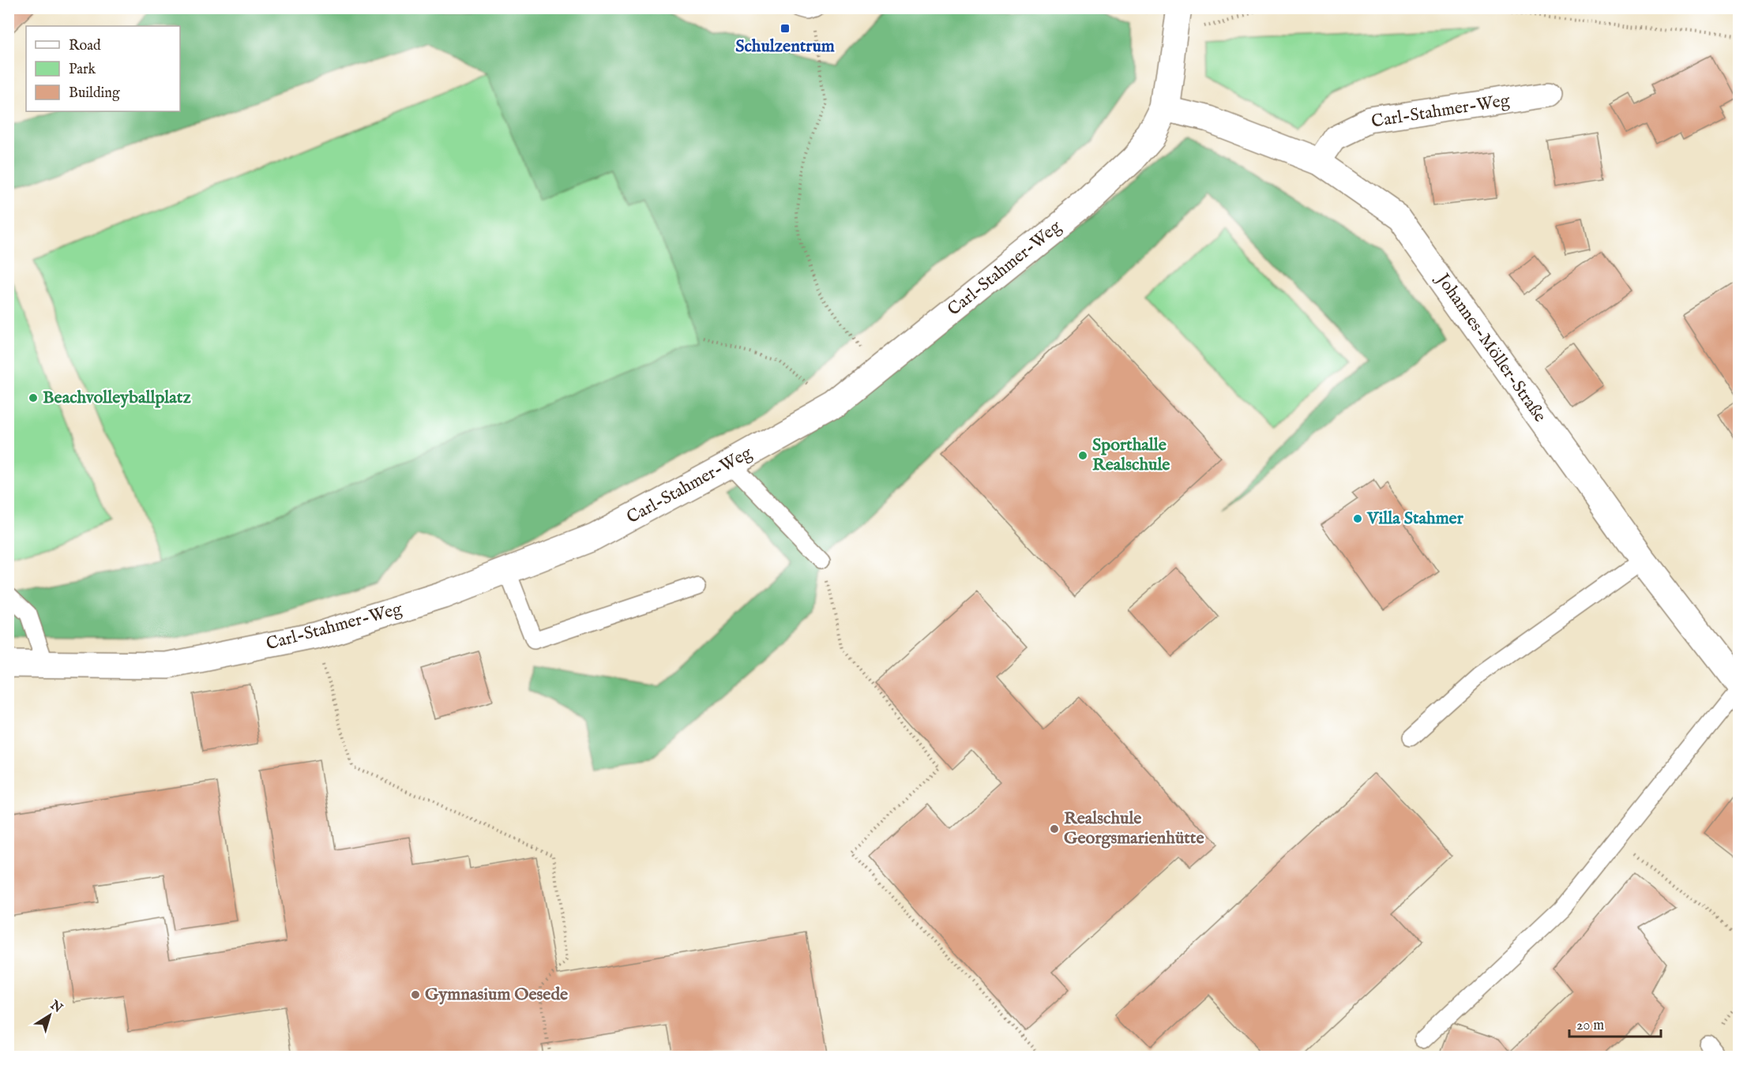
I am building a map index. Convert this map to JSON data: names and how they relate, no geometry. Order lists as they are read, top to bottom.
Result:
{
  "streets": {
    "street": ["Carl-Stahmer-Weg", "Johannes-Möller-Straße"]
  },
  "crossings": [
    ["Carl-Stahmer-Weg", "Johannes-Möller-Straße"]
  ],
  "places": {
    "transit": ["Schulzentrum"],
    "other": [
      "Beachvolleyballplatz",
      "Sporthalle Realschule",
      "Villa Stahmer",
      "Realschule Georgsmarienhütte",
      "Gymnasium Oesede"
    ]
  },
  "legend": ["Road", "Park", "Building"],
  "scale_bar": "20 m",
  "north": "top right"
}
